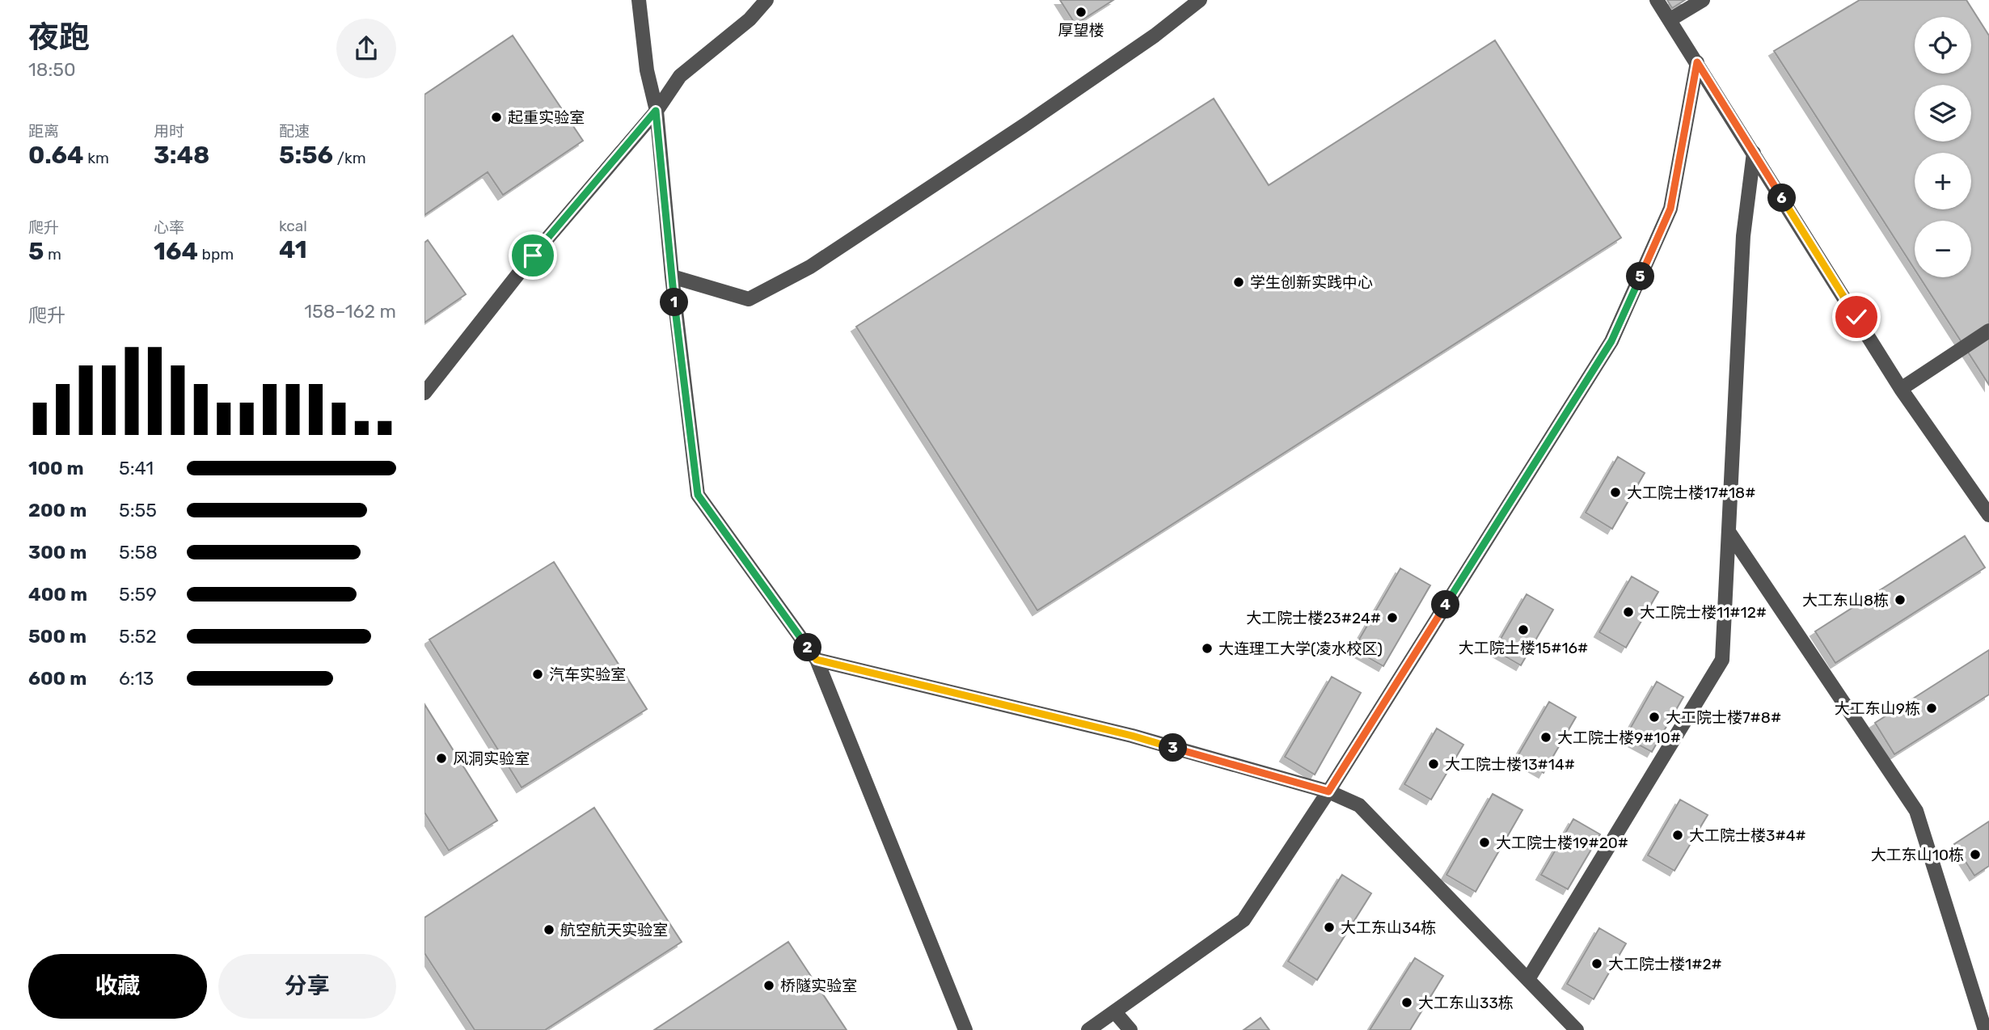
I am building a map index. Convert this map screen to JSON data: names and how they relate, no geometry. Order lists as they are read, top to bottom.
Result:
{
  "places": [
    "厚望楼",
    "起重实验室",
    "学生创新实践中心",
    "大工院士楼17#18#",
    "大工东山8栋",
    "大工院士楼11#12#",
    "大工院士楼23#24#",
    "大工院士楼15#16#",
    "大连理工大学(凌水校区)",
    "汽车实验室",
    "大工东山9栋",
    "大工院士楼7#8#",
    "大工院士楼9#10#",
    "风洞实验室",
    "大工院士楼13#14#",
    "大工院士楼3#4#",
    "大工院士楼19#20#",
    "大工东山10栋",
    "大工东山34栋",
    "航空航天实验室",
    "大工院士楼1#2#",
    "桥隧实验室",
    "大工东山33栋"
  ],
  "page": {
    "heading": ["夜跑", "18:50"],
    "map_buttons": ["+", "−"],
    "stats": [
      ["距离", "0.64 km"],
      ["用时", "3:48"],
      ["配速", "5:56 /km"],
      ["爬升", "5 m"],
      ["心率", "164 bpm"],
      ["kcal", "41"]
    ],
    "pins": [
      "6",
      "5",
      "1",
      "4",
      "2",
      "3"
    ],
    "chart": ["爬升", "158–162 m"],
    "list": [
      {
        "name": "100 m",
        "note": "5:41"
      },
      {
        "name": "200 m",
        "note": "5:55"
      },
      {
        "name": "300 m",
        "note": "5:58"
      },
      {
        "name": "400 m",
        "note": "5:59"
      },
      {
        "name": "500 m",
        "note": "5:52"
      },
      {
        "name": "600 m",
        "note": "6:13"
      }
    ],
    "buttons": ["收藏", "分享"]
  }
}
